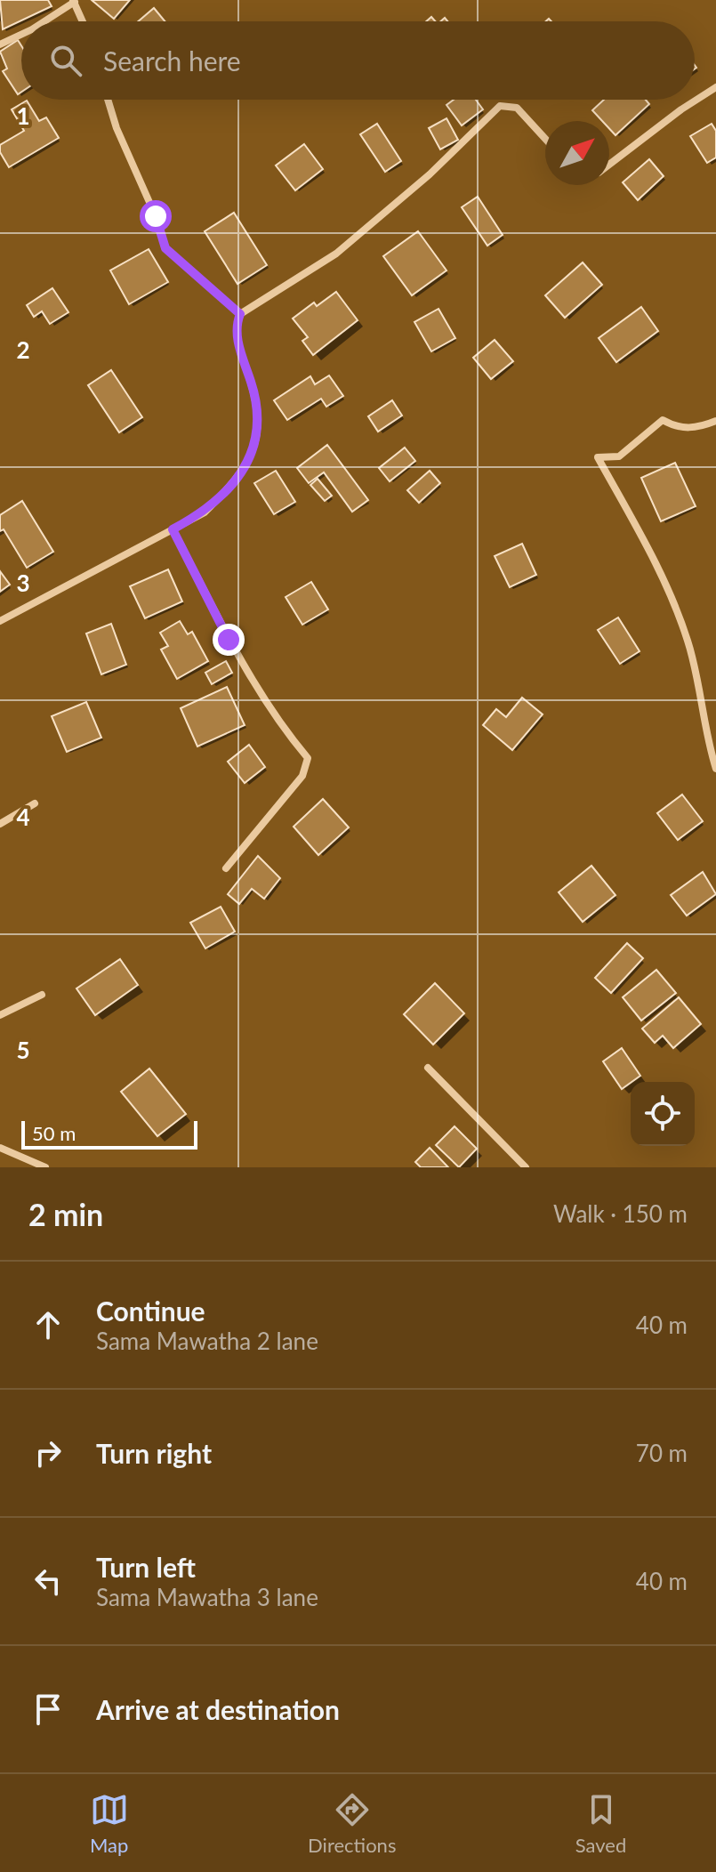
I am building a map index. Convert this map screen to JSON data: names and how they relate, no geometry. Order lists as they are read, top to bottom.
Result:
{
  "scale_bar": "50 m",
  "north": "top right",
  "page": {
    "search": "Search here",
    "scale": "50 m",
    "heading": ["2 min", "Walk · 150 m"],
    "list": [
      ["Continue", "Sama Mawatha 2 lane", "40 m"],
      ["Turn right", "70 m"],
      ["Turn left", "Sama Mawatha 3 lane", "40 m"],
      "Arrive at destination"
    ],
    "nav": ["Map", "Directions", "Saved"]
  },
  "grid": {
    "rows": [
      "1",
      "2",
      "3",
      "4",
      "5"
    ]
  }
}
